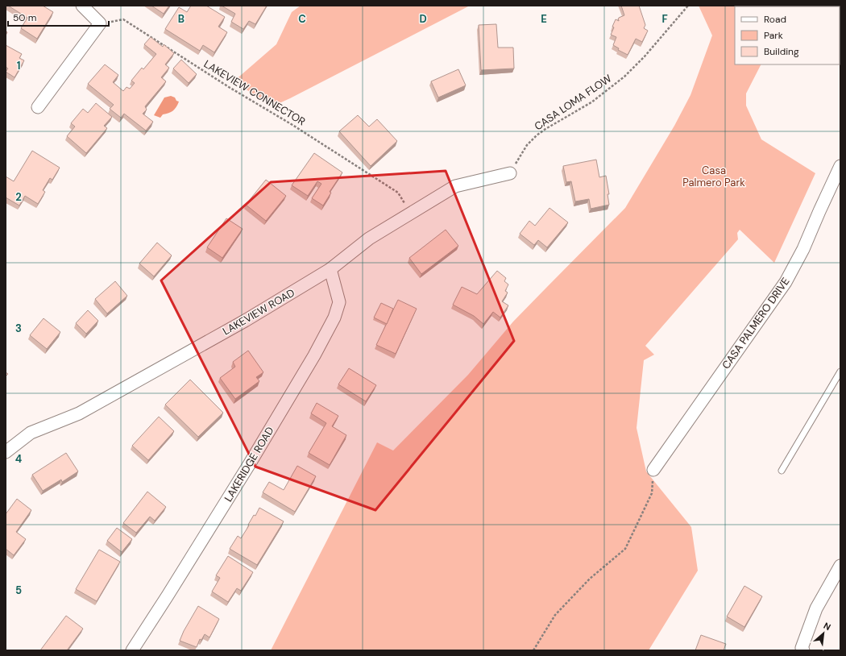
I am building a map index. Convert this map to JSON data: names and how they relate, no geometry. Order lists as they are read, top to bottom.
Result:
{
  "streets": {
    "street": ["LAKEVIEW ROAD", "CASA PALMERO DRIVE", "LAKERIDGE ROAD"],
    "path": ["LAKEVIEW CONNECTOR", "CASA LOMA FLOW"]
  },
  "crossings": [
    ["CASA LOMA FLOW", "LAKEVIEW ROAD"],
    ["LAKEVIEW ROAD", "LAKERIDGE ROAD"]
  ],
  "parks": ["Casa Palmero Park"],
  "legend": ["Road", "Park", "Building"],
  "scale_bar": "50 m",
  "north": "top right",
  "grid": {
    "columns": [
      "B",
      "C",
      "D",
      "E",
      "F"
    ],
    "rows": [
      "1",
      "2",
      "3",
      "4",
      "5"
    ]
  }
}
